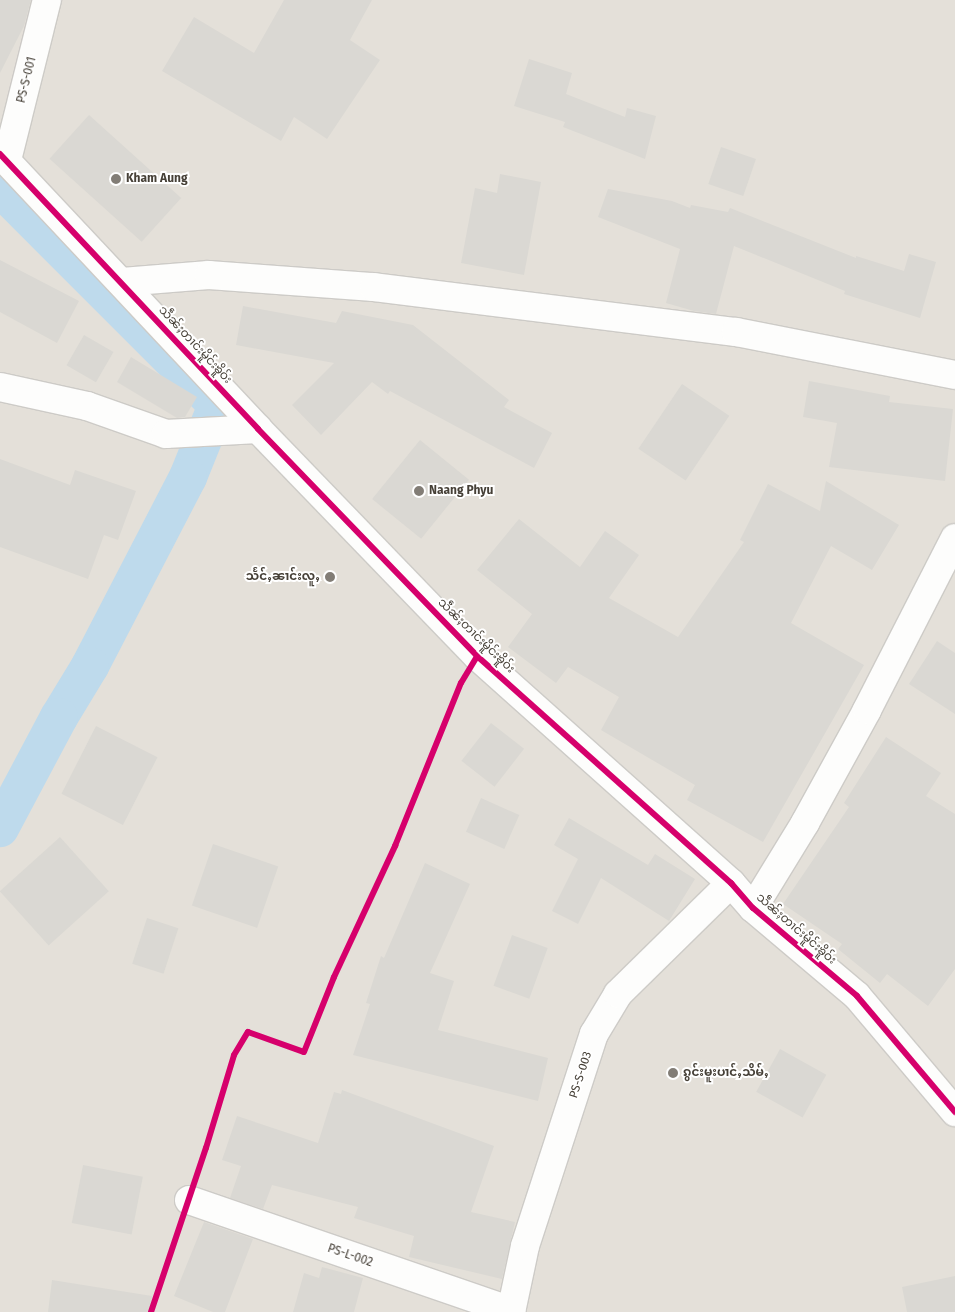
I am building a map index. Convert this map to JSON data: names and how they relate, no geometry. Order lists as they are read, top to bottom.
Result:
{
  "streets": {
    "street": [
      "PS-S-001",
      "သဵၼ်ႈတၢင်းမိူင်းၶိူဝ်း",
      "PS-S-003",
      "PS-L-002"
    ]
  },
  "crossings": [
    ["PS-S-001", "သဵၼ်ႈတၢင်းမိူင်းၶိူဝ်း"],
    ["သဵၼ်ႈတၢင်းမိူင်းၶိူဝ်း", "PS-S-003"],
    ["PS-S-003", "PS-L-002"]
  ],
  "places": [
    "Kham Aung",
    "Naang Phyu",
    "သႅင်ႇၼၢင်းလူႇ",
    "ၵွင်းမူးပၢင်ႇသိမ်ႇ"
  ]
}
